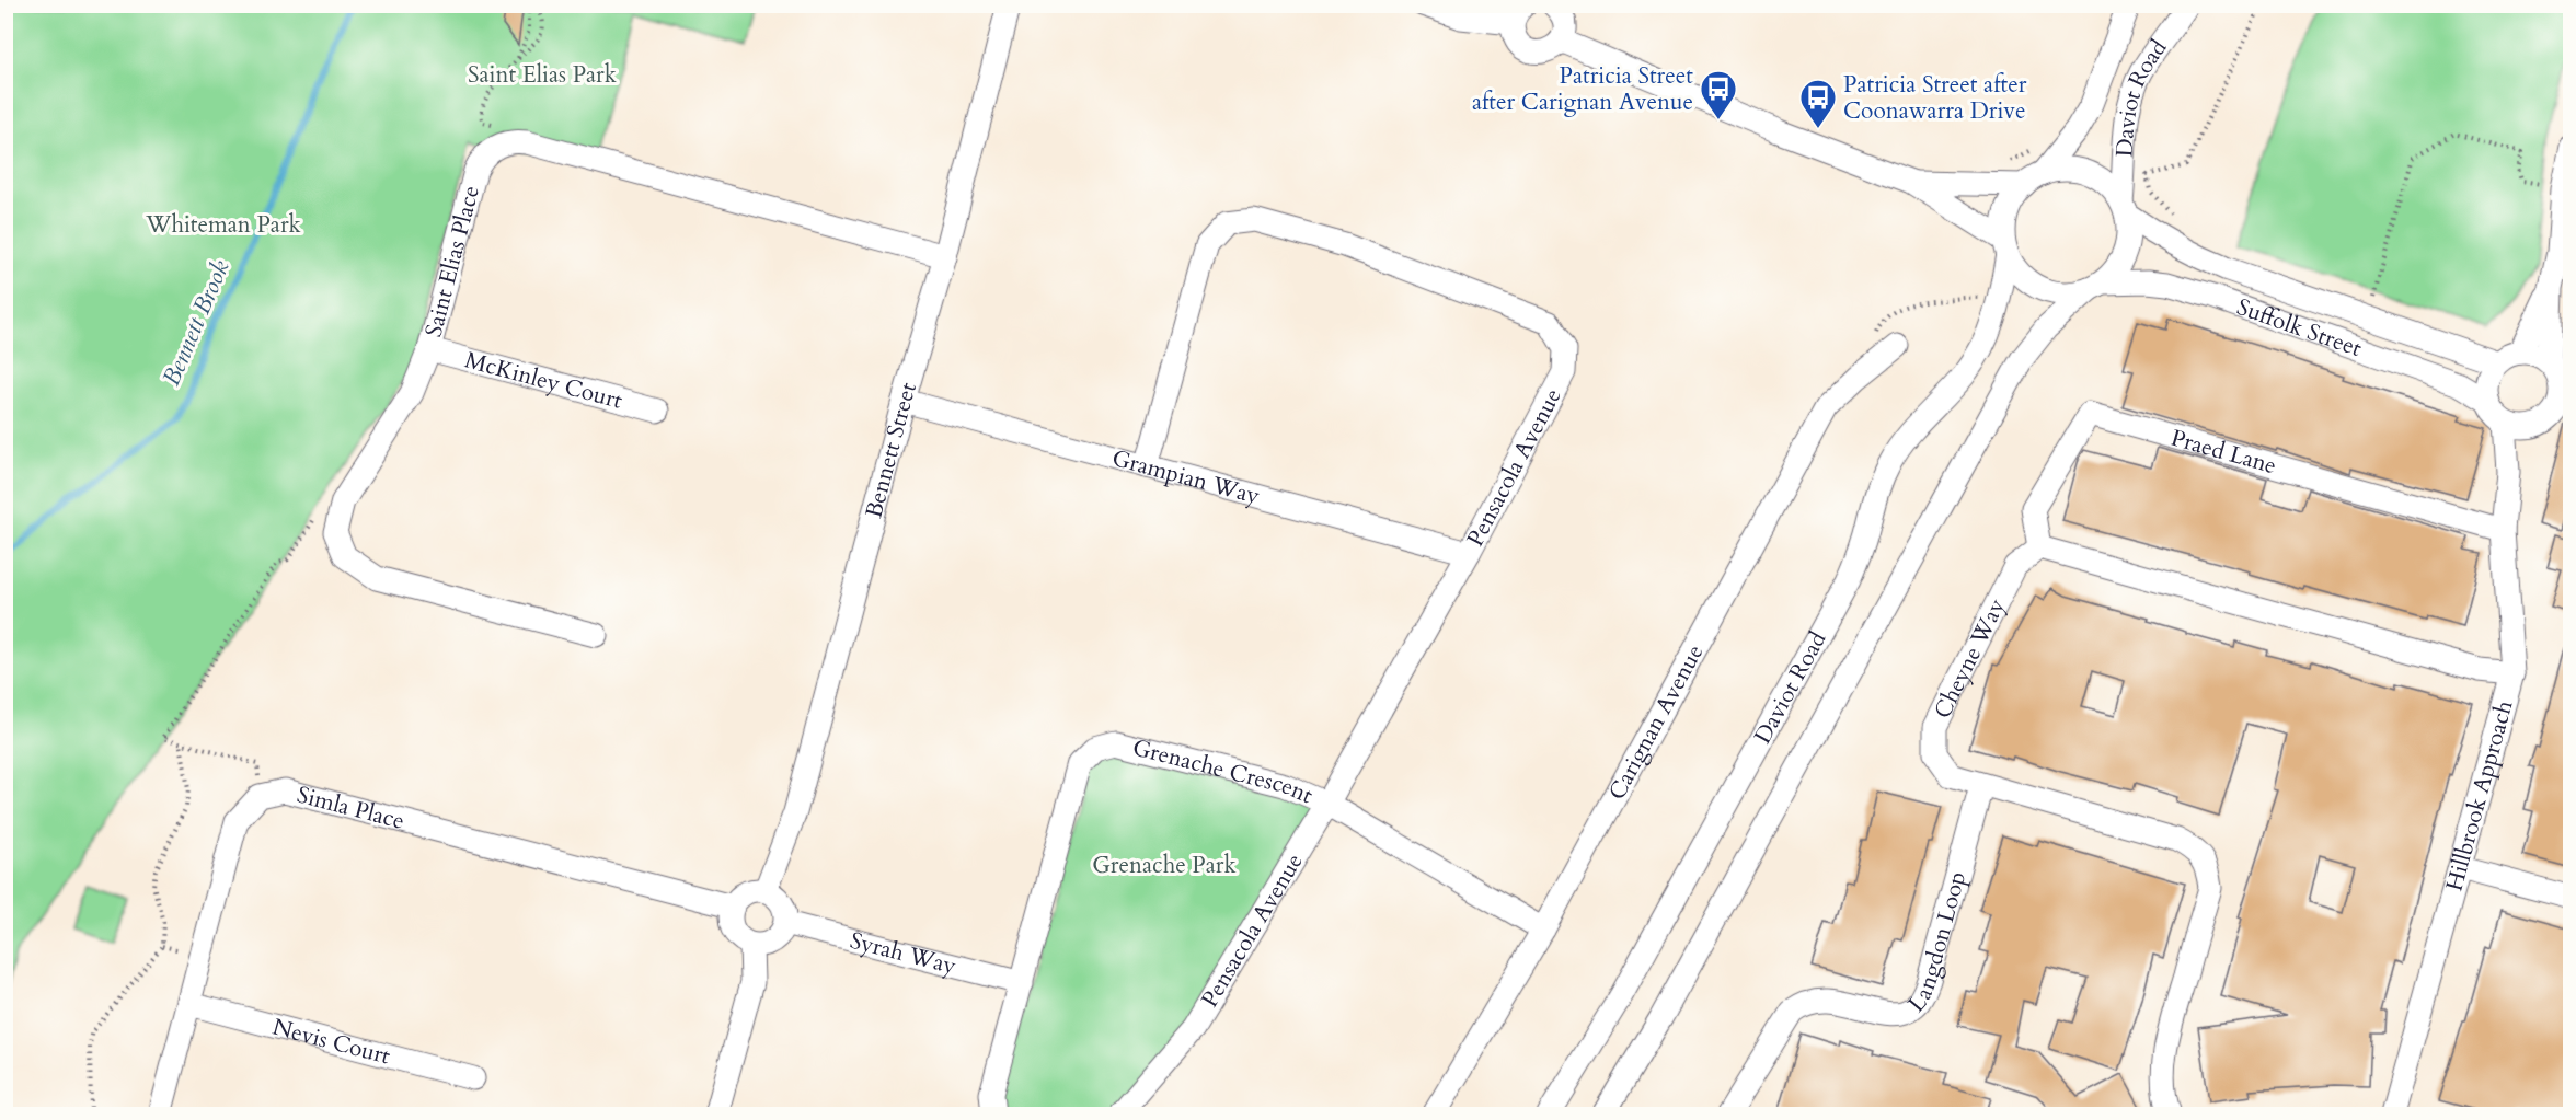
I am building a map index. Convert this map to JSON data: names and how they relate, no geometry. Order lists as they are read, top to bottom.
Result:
{
  "streets": {
    "street": [
      "Daviot Road",
      "Saint Elias Place",
      "Suffolk Street",
      "McKinley Court",
      "Bennett Street",
      "Praed Lane",
      "Pensacola Avenue",
      "Grampian Way",
      "Cheyne Way",
      "Carignan Avenue",
      "Grenache Crescent",
      "Hillbrook Approach",
      "Simla Place",
      "Langdon Loop",
      "Syrah Way",
      "Nevis Court"
    ]
  },
  "crossings": [
    ["Daviot Road", "Suffolk Street"],
    ["Saint Elias Place", "McKinley Court"],
    ["Saint Elias Place", "Bennett Street"],
    ["Suffolk Street", "Hillbrook Approach"],
    ["Bennett Street", "Grampian Way"],
    ["Bennett Street", "Simla Place"],
    ["Bennett Street", "Syrah Way"],
    ["Praed Lane", "Cheyne Way"],
    ["Praed Lane", "Hillbrook Approach"],
    ["Pensacola Avenue", "Grampian Way"],
    ["Pensacola Avenue", "Grenache Crescent"],
    ["Cheyne Way", "Langdon Loop"],
    ["Carignan Avenue", "Grenache Crescent"],
    ["Grenache Crescent", "Syrah Way"],
    ["Simla Place", "Syrah Way"]
  ],
  "water": ["Bennett Brook"],
  "parks": ["Saint Elias Park", "Whiteman Park", "Grenache Park"],
  "places": {
    "bus stop": ["Patricia Street after Carignan Avenue", "Patricia Street after Coonawarra Drive"]
  }
}
